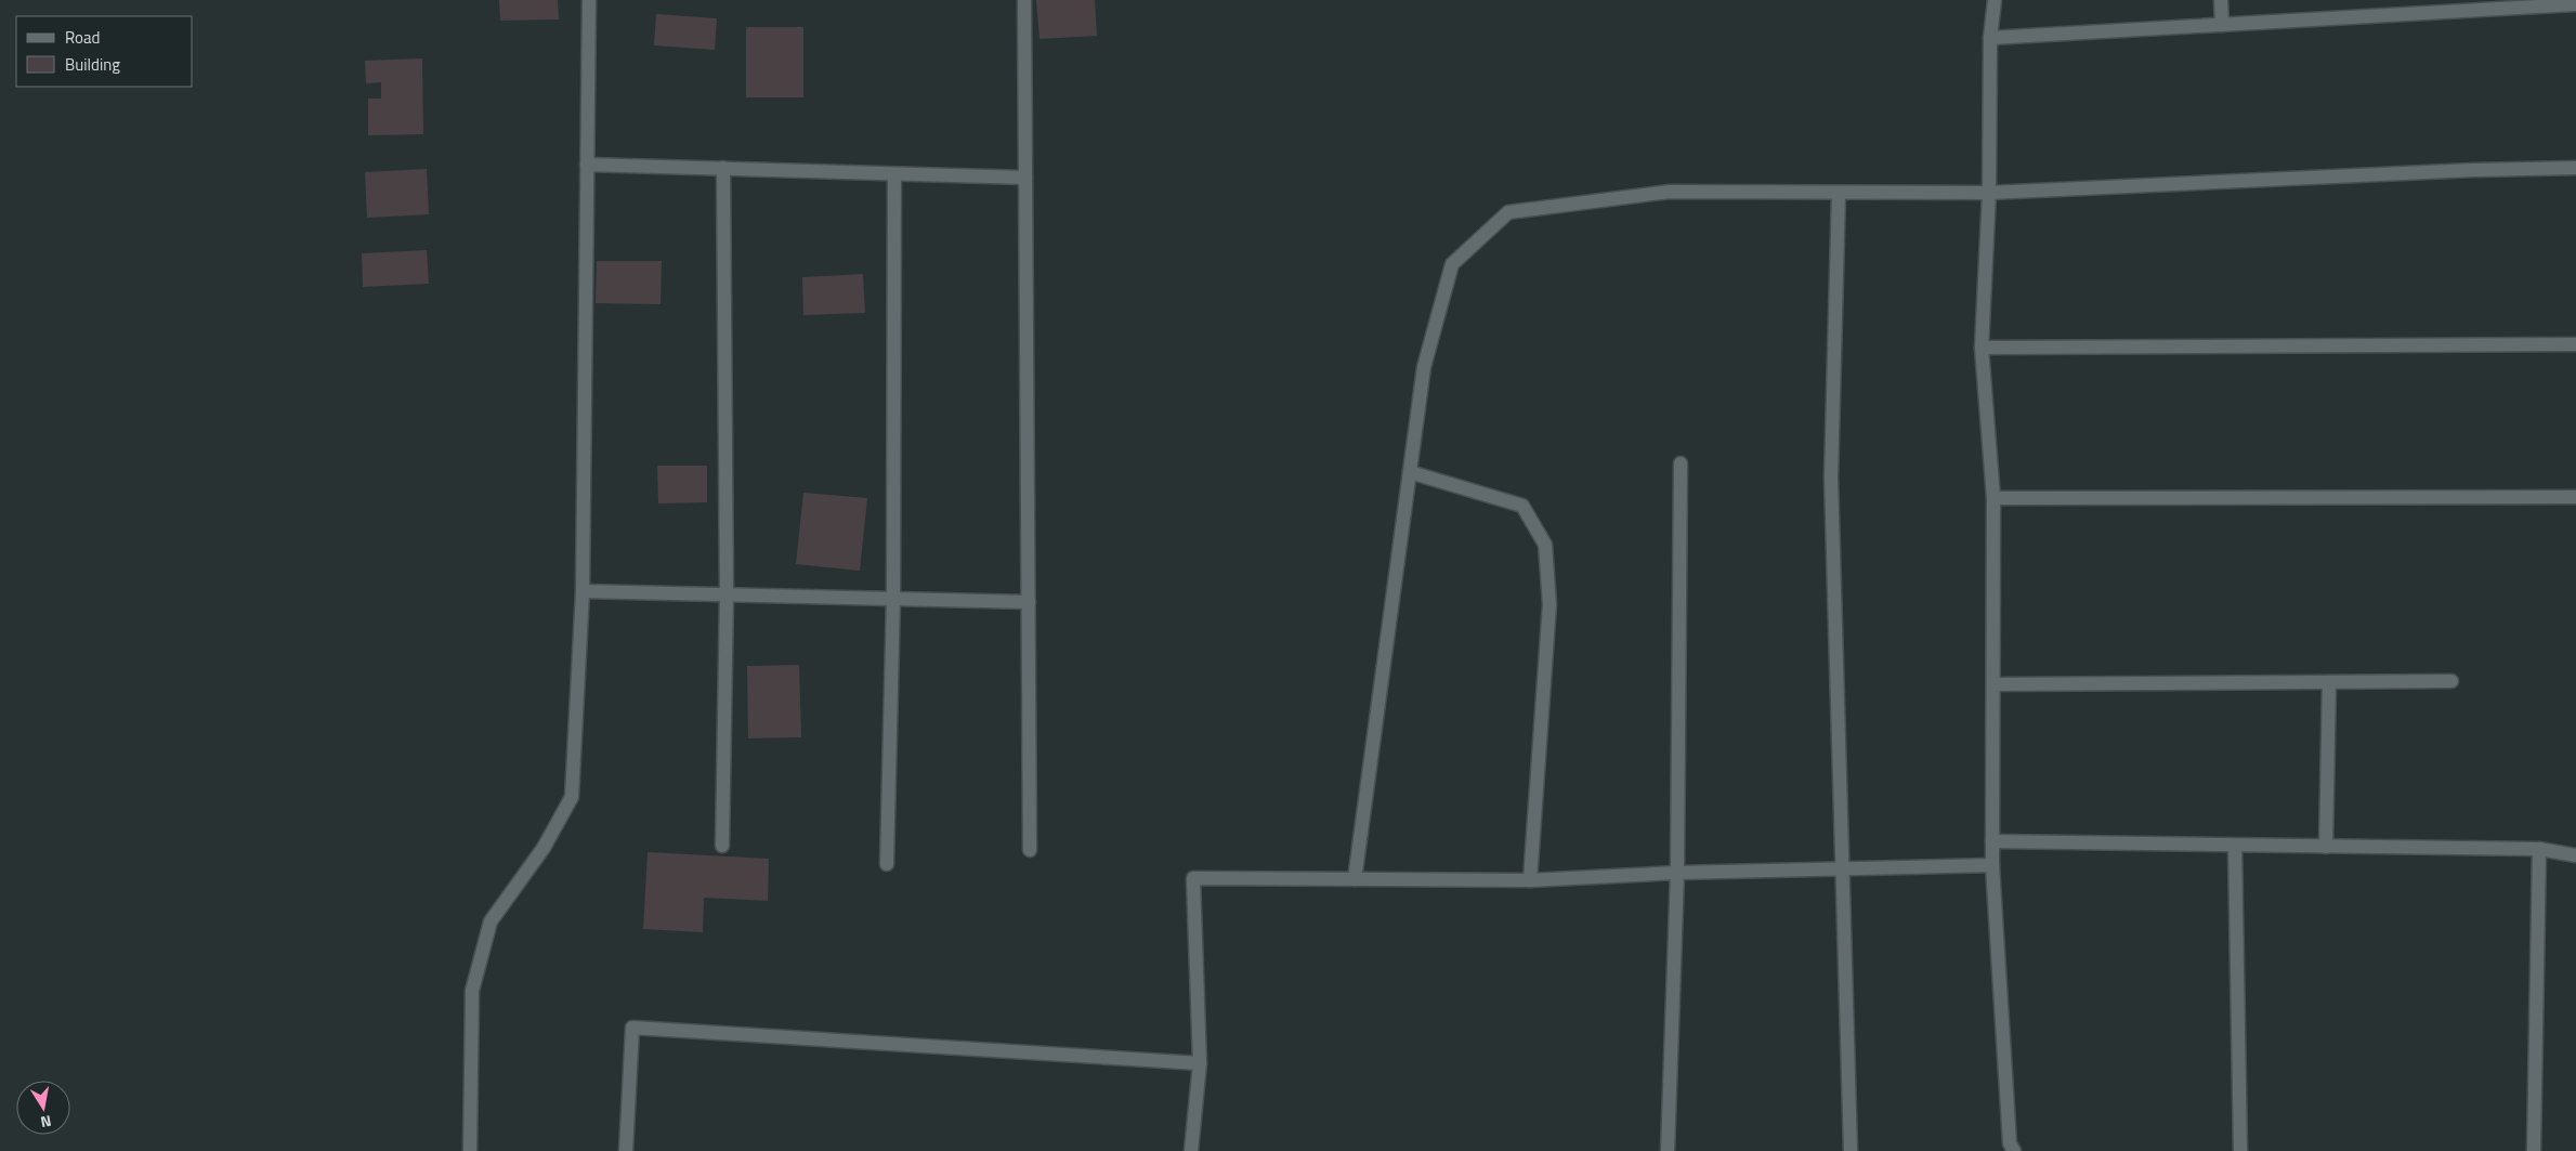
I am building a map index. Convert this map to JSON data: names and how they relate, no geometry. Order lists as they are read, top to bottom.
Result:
{
  "legend": ["Road", "Building"],
  "north": "bottom"
}
